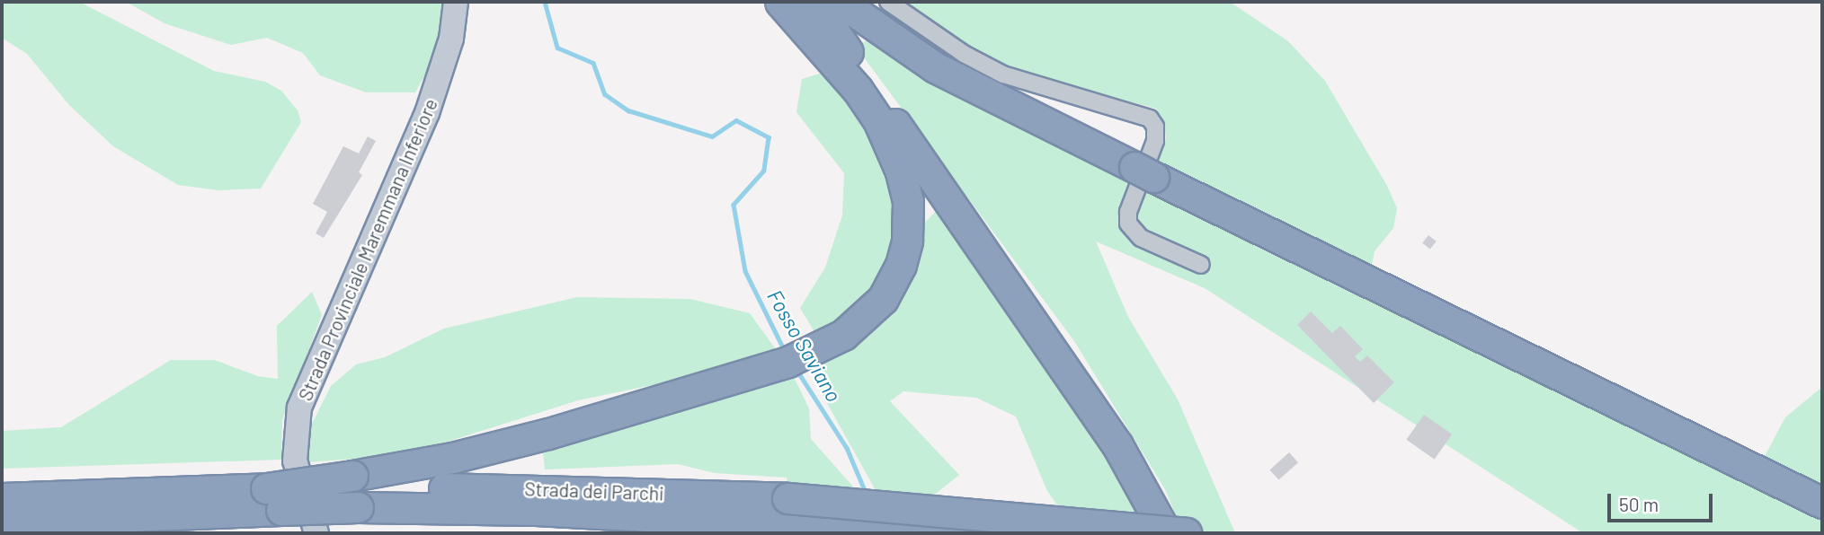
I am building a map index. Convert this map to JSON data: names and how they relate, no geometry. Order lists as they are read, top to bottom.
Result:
{
  "streets": {
    "highway": ["Strada dei Parchi"],
    "main road": ["Strada Provinciale Maremmana Inferiore"]
  },
  "water": ["Fosso Saviano"],
  "scale_bar": "50 m"
}
